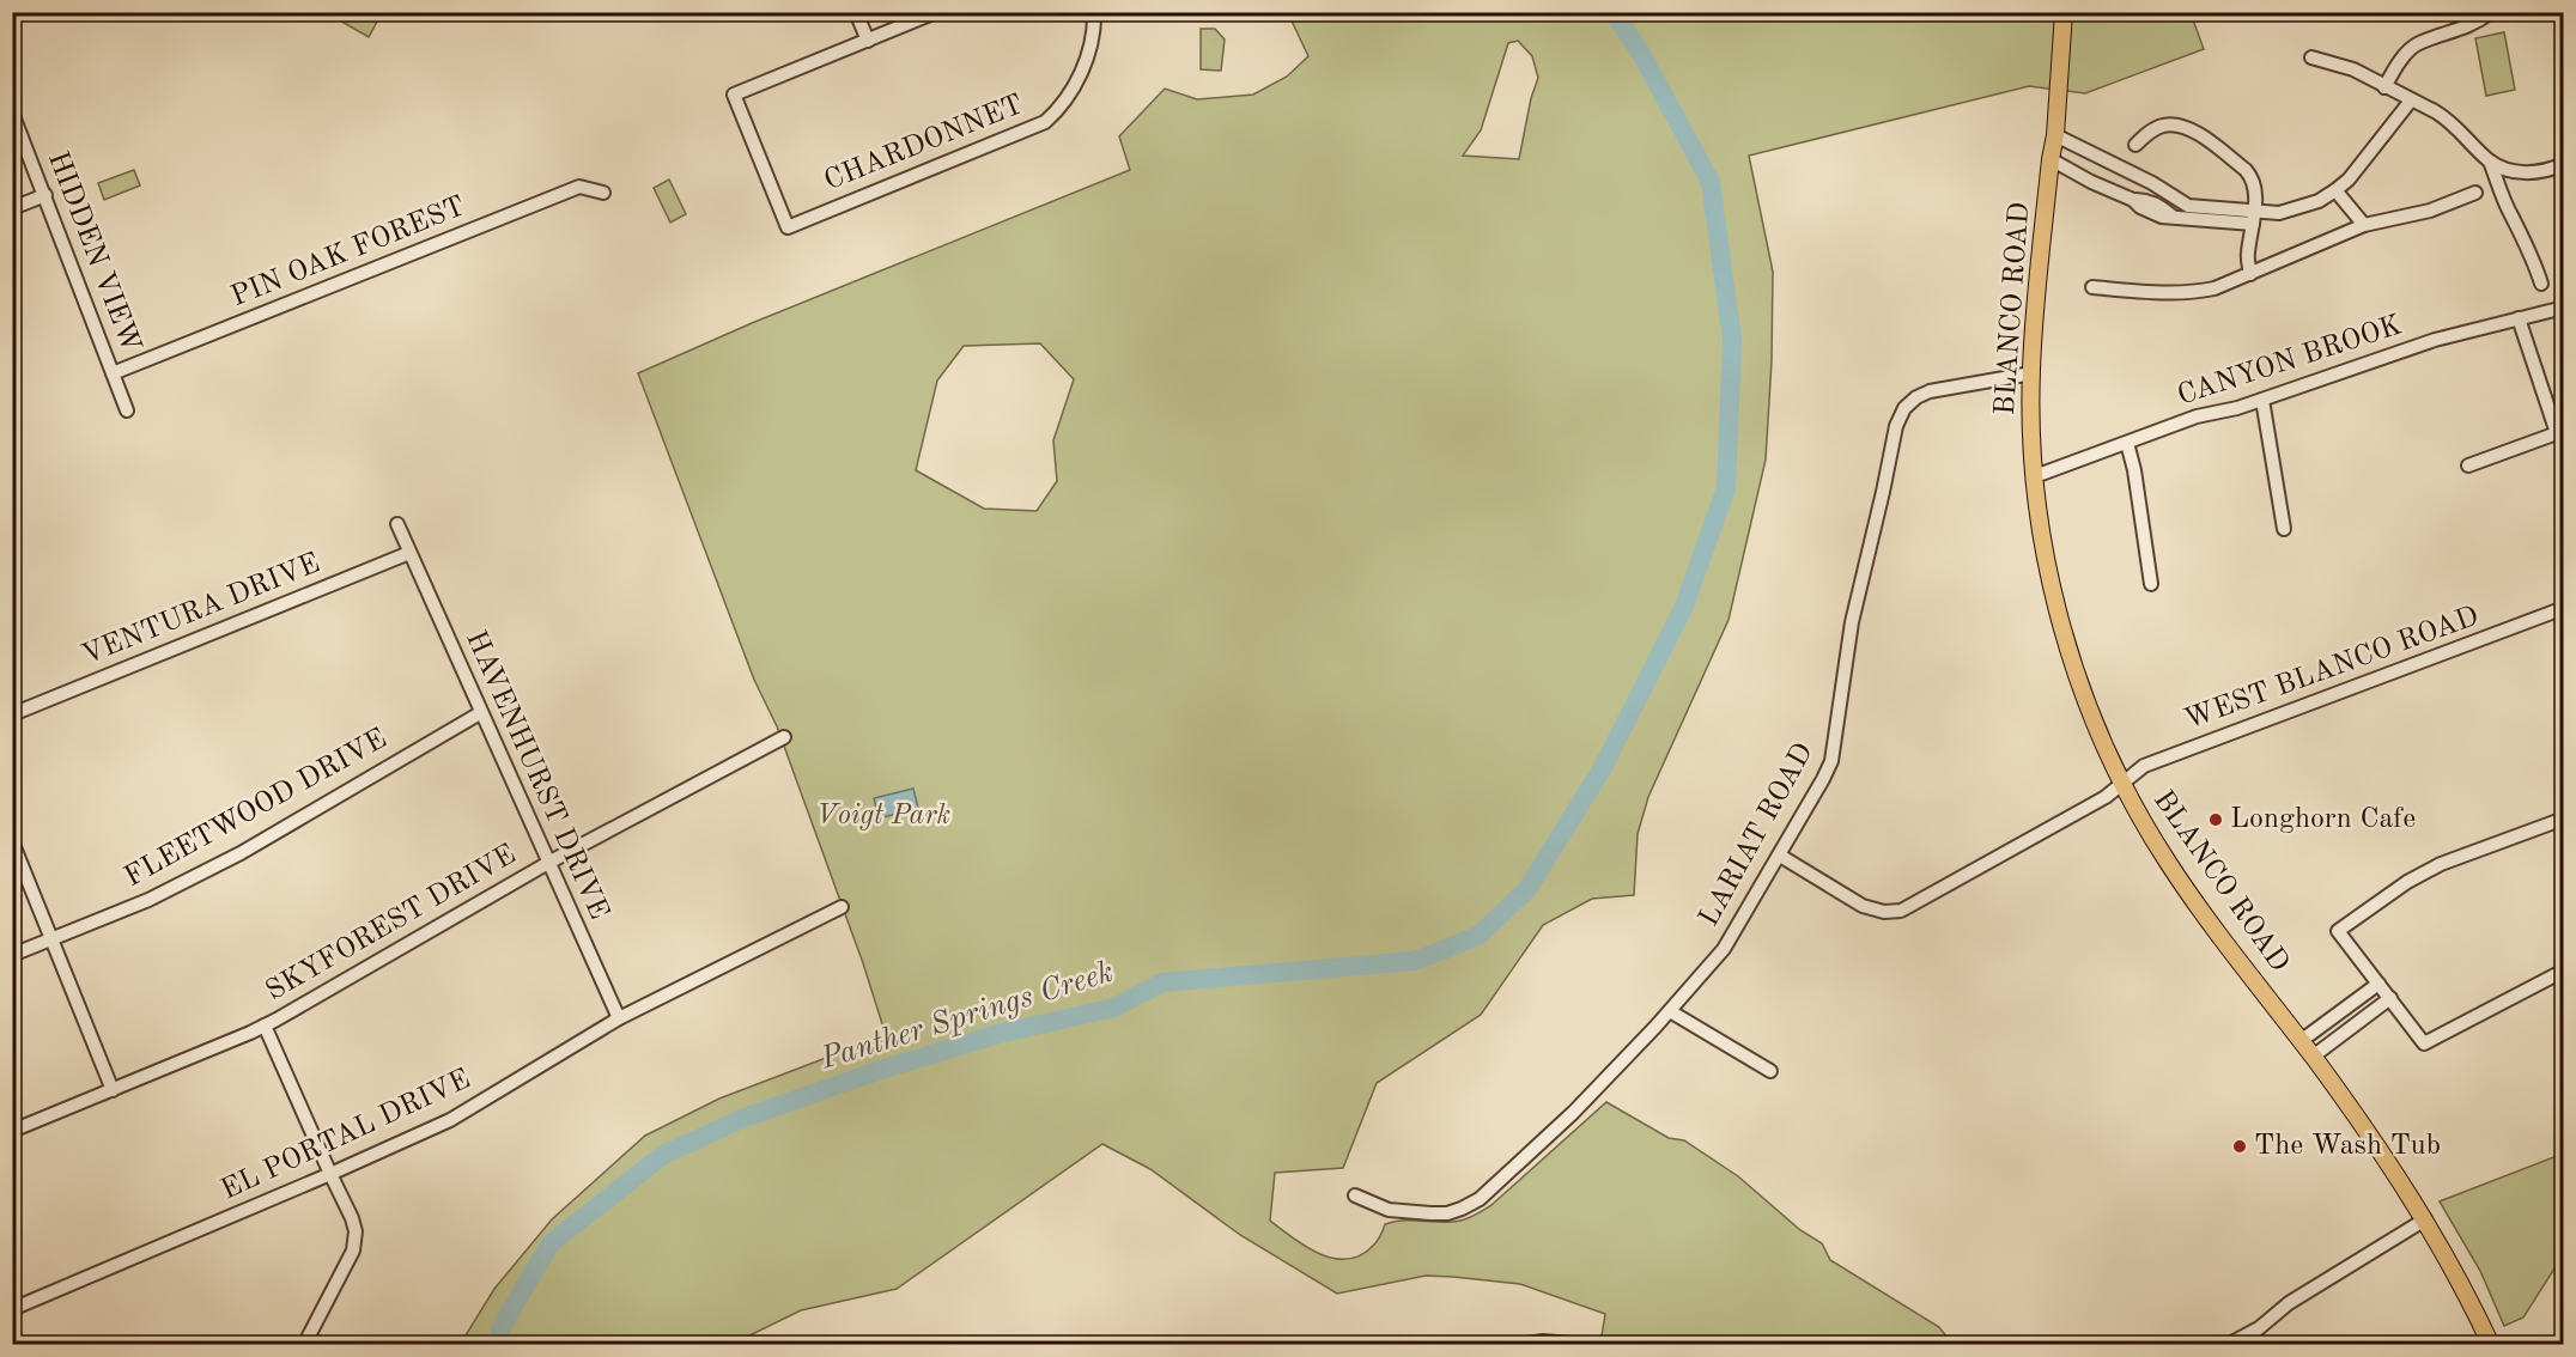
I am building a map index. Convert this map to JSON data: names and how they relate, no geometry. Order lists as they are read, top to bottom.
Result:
{
  "streets": {
    "main road": ["BLANCO ROAD"],
    "street": [
      "CHARDONNET",
      "HIDDEN VIEW",
      "PIN OAK FOREST",
      "CANYON BROOK",
      "VENTURA DRIVE",
      "WEST BLANCO ROAD",
      "HAVENHURST DRIVE",
      "FLEETWOOD DRIVE",
      "LARIAT ROAD",
      "SKYFOREST DRIVE",
      "EL PORTAL DRIVE"
    ]
  },
  "crossings": [
    ["HIDDEN VIEW", "PIN OAK FOREST"],
    ["BLANCO ROAD", "CANYON BROOK"],
    ["BLANCO ROAD", "WEST BLANCO ROAD"],
    ["BLANCO ROAD", "LARIAT ROAD"],
    ["VENTURA DRIVE", "HAVENHURST DRIVE"],
    ["WEST BLANCO ROAD", "LARIAT ROAD"],
    ["HAVENHURST DRIVE", "FLEETWOOD DRIVE"],
    ["HAVENHURST DRIVE", "SKYFOREST DRIVE"],
    ["HAVENHURST DRIVE", "EL PORTAL DRIVE"]
  ],
  "water": ["Panther Springs Creek"],
  "parks": ["Voigt Park"],
  "places": ["Longhorn Cafe", "The Wash Tub"]
}
